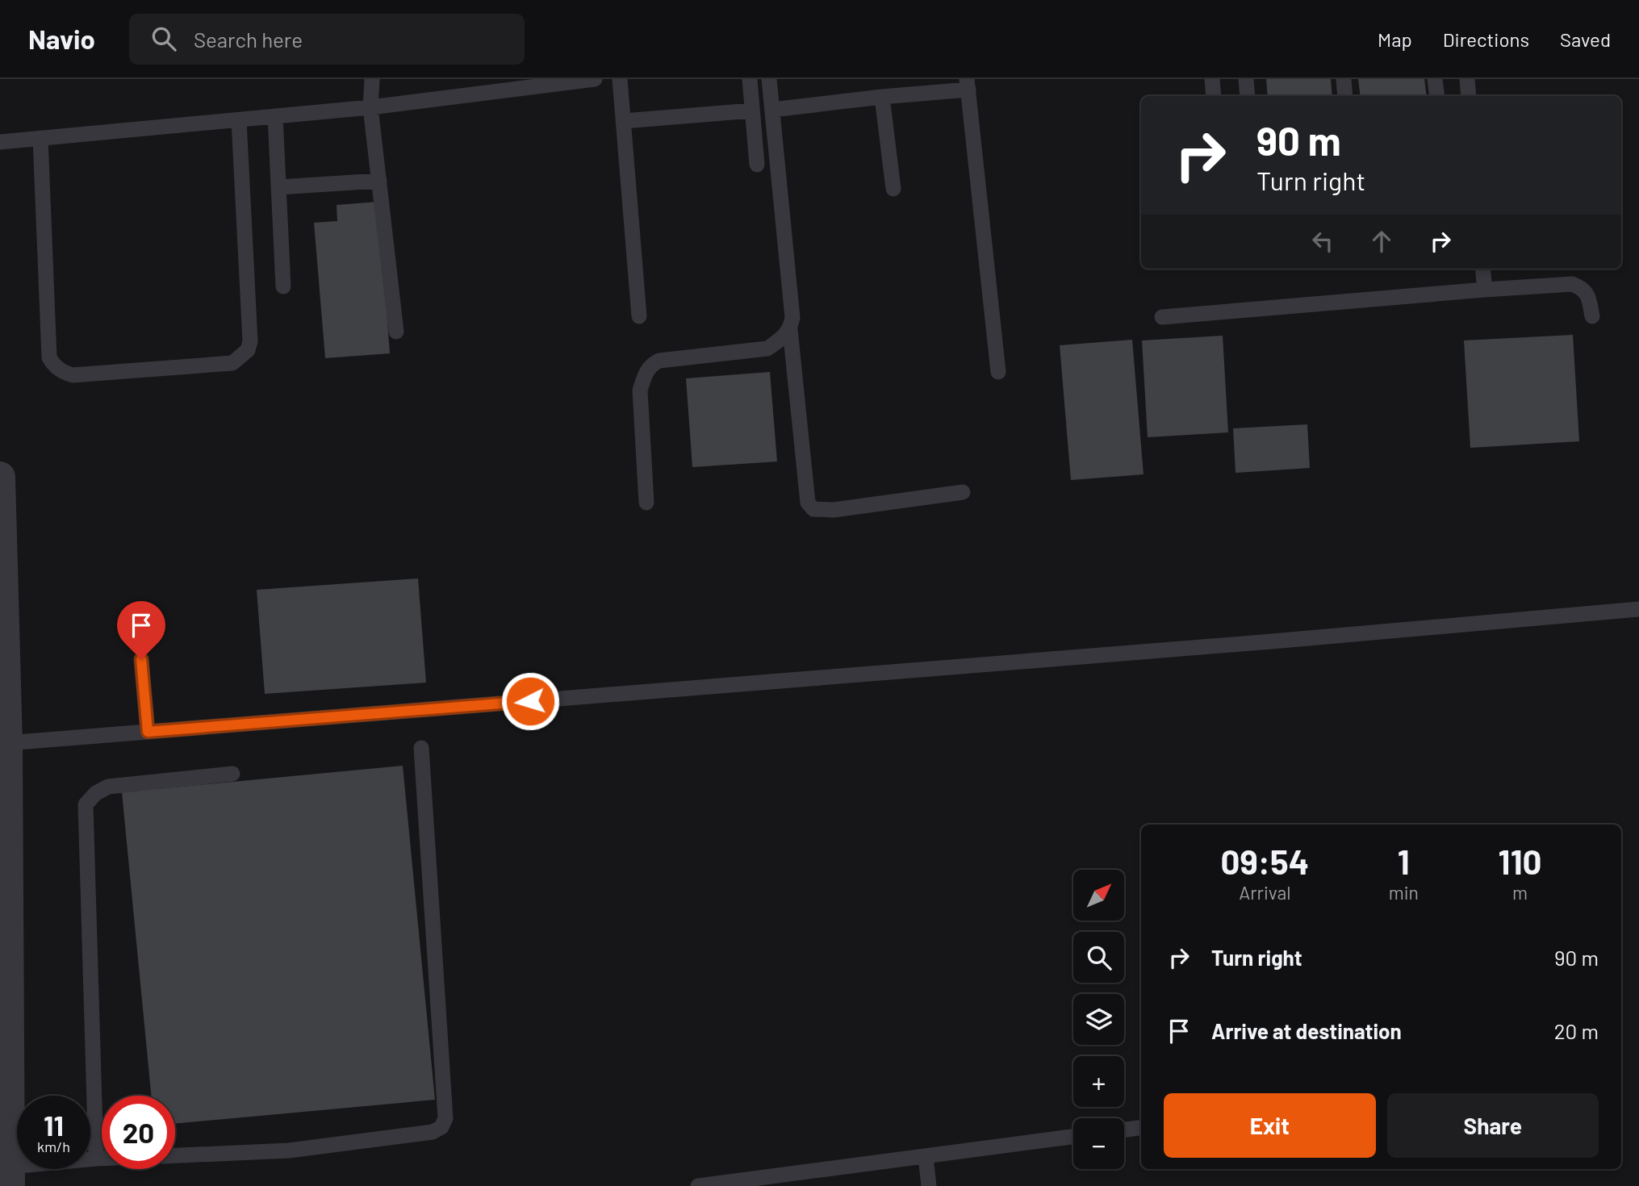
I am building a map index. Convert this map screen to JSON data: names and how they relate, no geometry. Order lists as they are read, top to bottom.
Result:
{
  "north": "top right",
  "page": {
    "header": "Navio",
    "search": "Search here",
    "nav": ["Map", "Directions", "Saved"],
    "turn": ["90 m", "Turn right"],
    "eta": [
      "09:54",
      "Arrival",
      "1",
      "min",
      "110",
      "m"
    ],
    "map_buttons": ["+", "−"],
    "list": [
      {
        "name": "Turn right",
        "value": "90 m"
      },
      {
        "name": "Arrive at destination",
        "value": "20 m"
      }
    ],
    "buttons": ["Exit", "Share"],
    "speed": "11 km/h",
    "limit": "20"
  }
}
